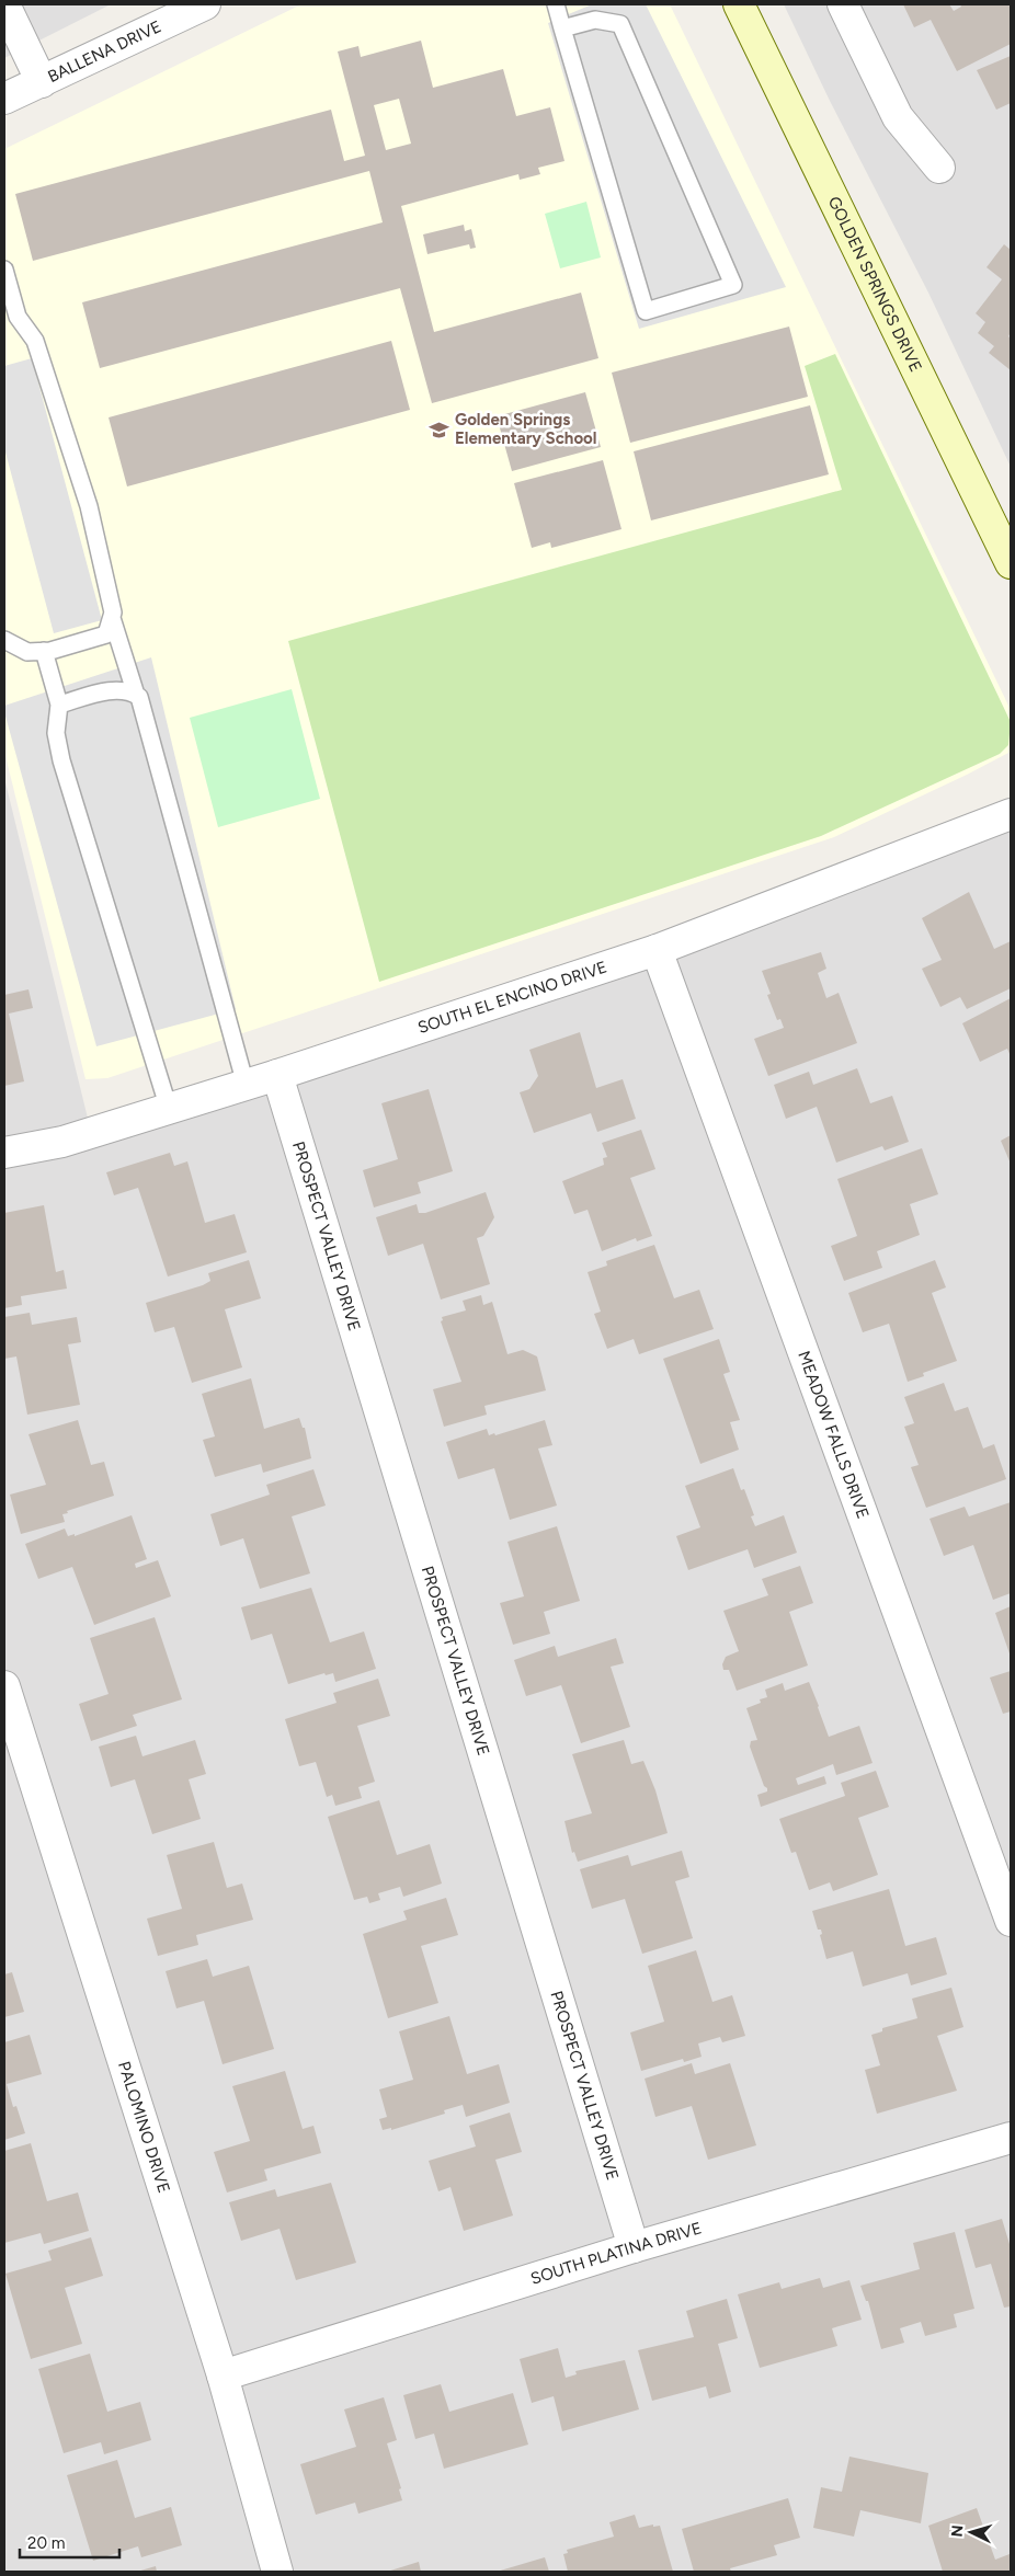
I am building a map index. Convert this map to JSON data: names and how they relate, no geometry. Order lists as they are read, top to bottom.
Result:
{
  "streets": {
    "main road": ["GOLDEN SPRINGS DRIVE"],
    "street": [
      "BALLENA DRIVE",
      "SOUTH EL ENCINO DRIVE",
      "PROSPECT VALLEY DRIVE",
      "MEADOW FALLS DRIVE",
      "PALOMINO DRIVE",
      "SOUTH PLATINA DRIVE"
    ]
  },
  "crossings": [
    ["SOUTH EL ENCINO DRIVE", "PROSPECT VALLEY DRIVE"],
    ["SOUTH EL ENCINO DRIVE", "MEADOW FALLS DRIVE"],
    ["PROSPECT VALLEY DRIVE", "SOUTH PLATINA DRIVE"],
    ["PALOMINO DRIVE", "SOUTH PLATINA DRIVE"]
  ],
  "places": {
    "school or university": ["Golden Springs Elementary School"]
  },
  "scale_bar": "20 m",
  "north": "left"
}
